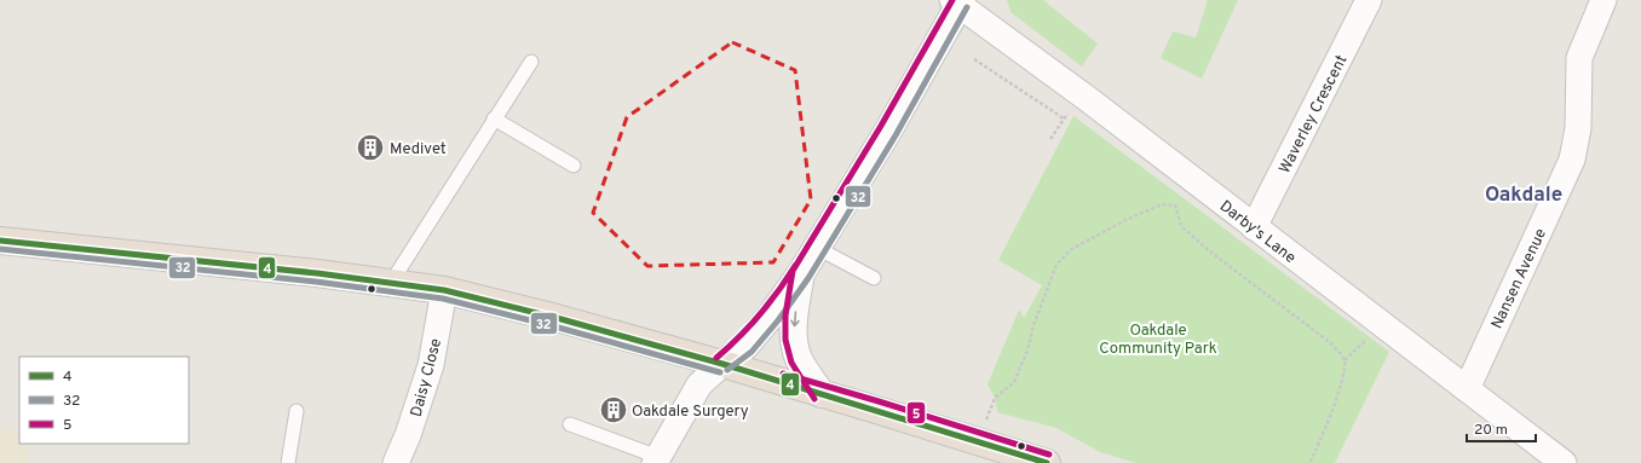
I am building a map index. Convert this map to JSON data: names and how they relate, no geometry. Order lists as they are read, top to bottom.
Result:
{
  "streets": {
    "street": [
      "Waverley Crescent",
      "Darby's Lane",
      "Nansen Avenue",
      "Daisy Close"
    ]
  },
  "crossings": [
    ["Waverley Crescent", "Darby's Lane"],
    ["Darby's Lane", "Nansen Avenue"]
  ],
  "districts": ["Oakdale"],
  "parks": ["Oakdale Community Park"],
  "places": {
    "building": ["Medivet", "Oakdale Surgery"]
  },
  "lines": ["transit line 5", "transit line 32", "transit line 4"],
  "legend": ["4", "32", "5"],
  "scale_bar": "20 m"
}
